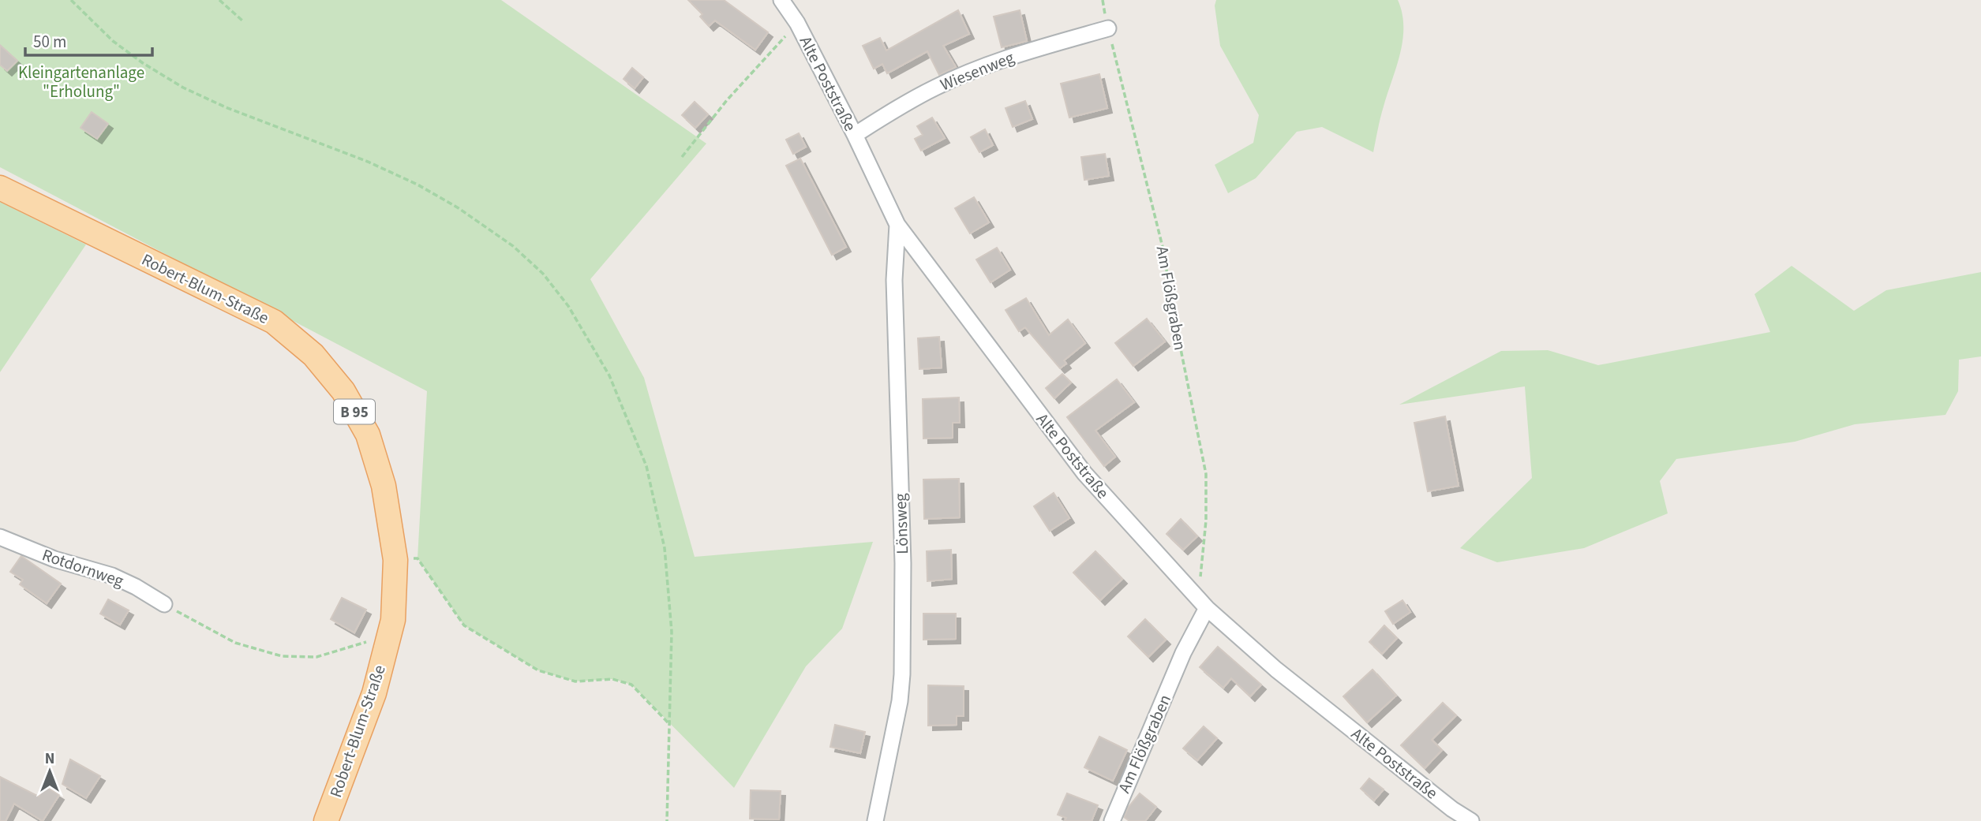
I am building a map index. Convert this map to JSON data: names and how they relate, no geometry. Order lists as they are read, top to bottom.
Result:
{
  "streets": {
    "main road": ["Robert-Blum-Straße", "B 95"],
    "street": [
      "Wiesenweg",
      "Alte Poststraße",
      "Am Flößgraben",
      "Lönsweg",
      "Rotdornweg"
    ]
  },
  "crossings": [
    ["Wiesenweg", "Alte Poststraße"],
    ["Wiesenweg", "Am Flößgraben"],
    ["Alte Poststraße", "Am Flößgraben"],
    ["Alte Poststraße", "Lönsweg"]
  ],
  "parks": ["Kleingartenanlage \"Erholung\""],
  "scale_bar": "50 m",
  "north": "top"
}
